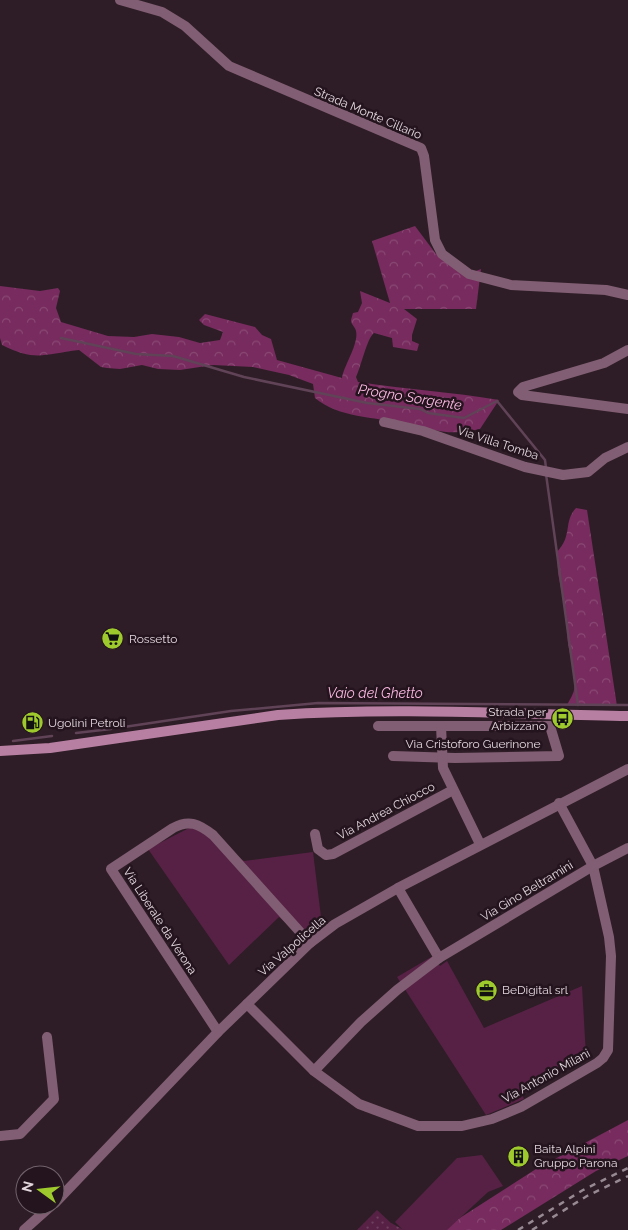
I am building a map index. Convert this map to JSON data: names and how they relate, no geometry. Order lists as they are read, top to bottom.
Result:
{
  "streets": {
    "street": [
      "Strada Monte Cillario",
      "Via Villa Tomba",
      "Via Cristoforo Guerinone",
      "Via Andrea Chiocco",
      "Via Gino Beltramini",
      "Via Liberale da Verona",
      "Via Valpolicella",
      "Via Antonio Milani"
    ]
  },
  "crossings": [
    ["Via Cristoforo Guerinone", "Via Andrea Chiocco"],
    ["Via Andrea Chiocco", "Via Valpolicella"],
    ["Via Gino Beltramini", "Via Antonio Milani"],
    ["Via Liberale da Verona", "Via Valpolicella"],
    ["Via Valpolicella", "Via Antonio Milani"]
  ],
  "water": ["Progno Sorgente", "Vaio del Ghetto"],
  "places": {
    "supermarket": ["Rossetto"],
    "bus stop": ["Strada per Arbizzano"],
    "fuel station": ["Ugolini Petroli"],
    "office": ["BeDigital srl"],
    "building": ["Baita Alpini Gruppo Parona"]
  },
  "north": "left"
}
